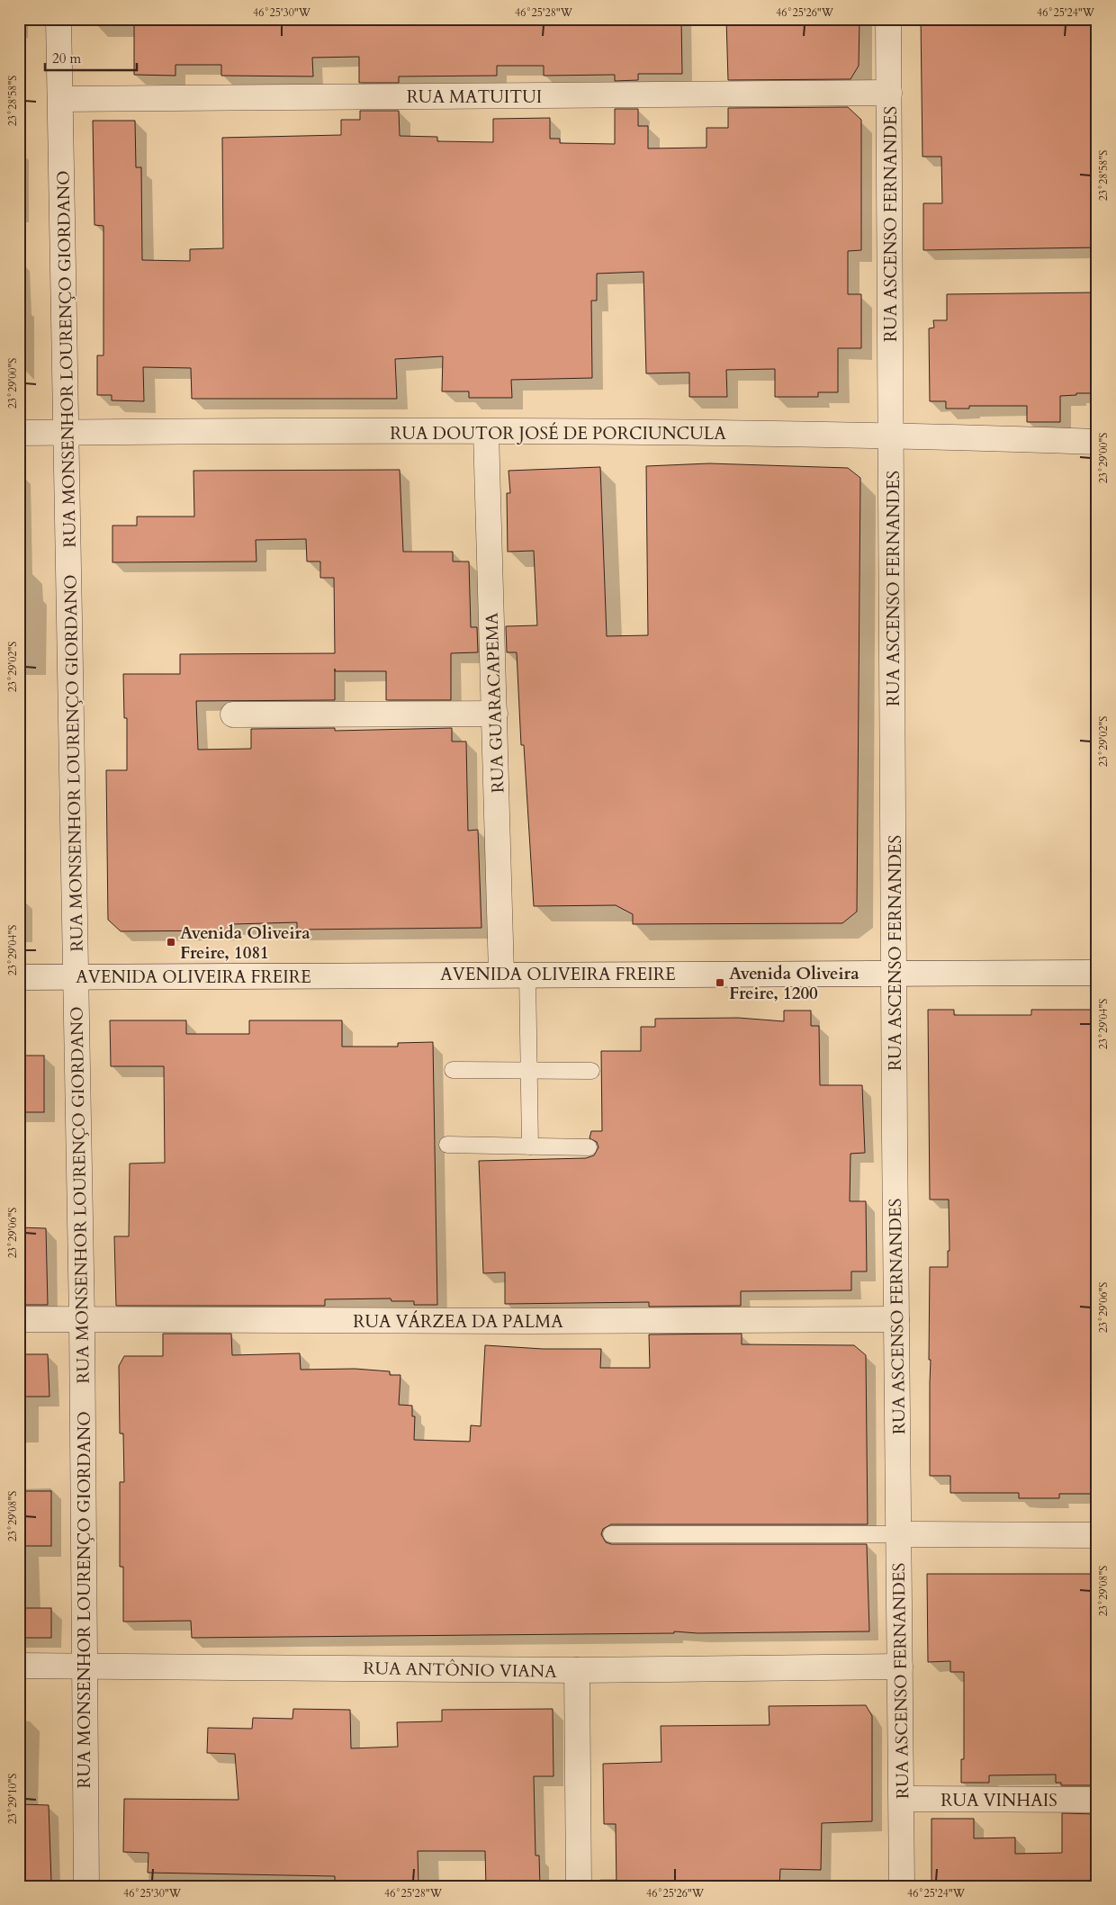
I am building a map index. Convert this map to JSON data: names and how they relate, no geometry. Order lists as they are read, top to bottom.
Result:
{
  "streets": {
    "street": [
      "RUA MATUITUI",
      "RUA ASCENSO FERNANDES",
      "RUA MONSENHOR LOURENÇO GIORDANO",
      "RUA DOUTOR JOSÉ DE PORCIUNCULA",
      "RUA GUARACAPEMA",
      "AVENIDA OLIVEIRA FREIRE",
      "RUA VÁRZEA DA PALMA",
      "RUA ANTÔNIO VIANA",
      "RUA VINHAIS"
    ]
  },
  "crossings": [
    ["RUA MATUITUI", "RUA ASCENSO FERNANDES"],
    ["RUA MATUITUI", "RUA MONSENHOR LOURENÇO GIORDANO"],
    ["RUA ASCENSO FERNANDES", "RUA DOUTOR JOSÉ DE PORCIUNCULA"],
    ["RUA ASCENSO FERNANDES", "AVENIDA OLIVEIRA FREIRE"],
    ["RUA ASCENSO FERNANDES", "RUA VÁRZEA DA PALMA"],
    ["RUA ASCENSO FERNANDES", "RUA ANTÔNIO VIANA"],
    ["RUA ASCENSO FERNANDES", "RUA VINHAIS"],
    ["RUA MONSENHOR LOURENÇO GIORDANO", "RUA DOUTOR JOSÉ DE PORCIUNCULA"],
    ["RUA MONSENHOR LOURENÇO GIORDANO", "AVENIDA OLIVEIRA FREIRE"],
    ["RUA MONSENHOR LOURENÇO GIORDANO", "RUA VÁRZEA DA PALMA"],
    ["RUA MONSENHOR LOURENÇO GIORDANO", "RUA ANTÔNIO VIANA"],
    ["RUA DOUTOR JOSÉ DE PORCIUNCULA", "RUA GUARACAPEMA"],
    ["RUA GUARACAPEMA", "AVENIDA OLIVEIRA FREIRE"]
  ],
  "places": {
    "transit": ["Avenida Oliveira Freire, 1081", "Avenida Oliveira Freire, 1200"]
  },
  "scale_bar": "20 m",
  "coordinates": [
    "46°25'30\"W",
    "46°25'28\"W",
    "46°25'26\"W",
    "46°25'24\"W",
    "23°28'58\"S",
    "23°29'00\"S",
    "23°29'02\"S",
    "23°29'04\"S",
    "23°29'06\"S",
    "23°29'08\"S",
    "23°29'10\"S"
  ]
}
